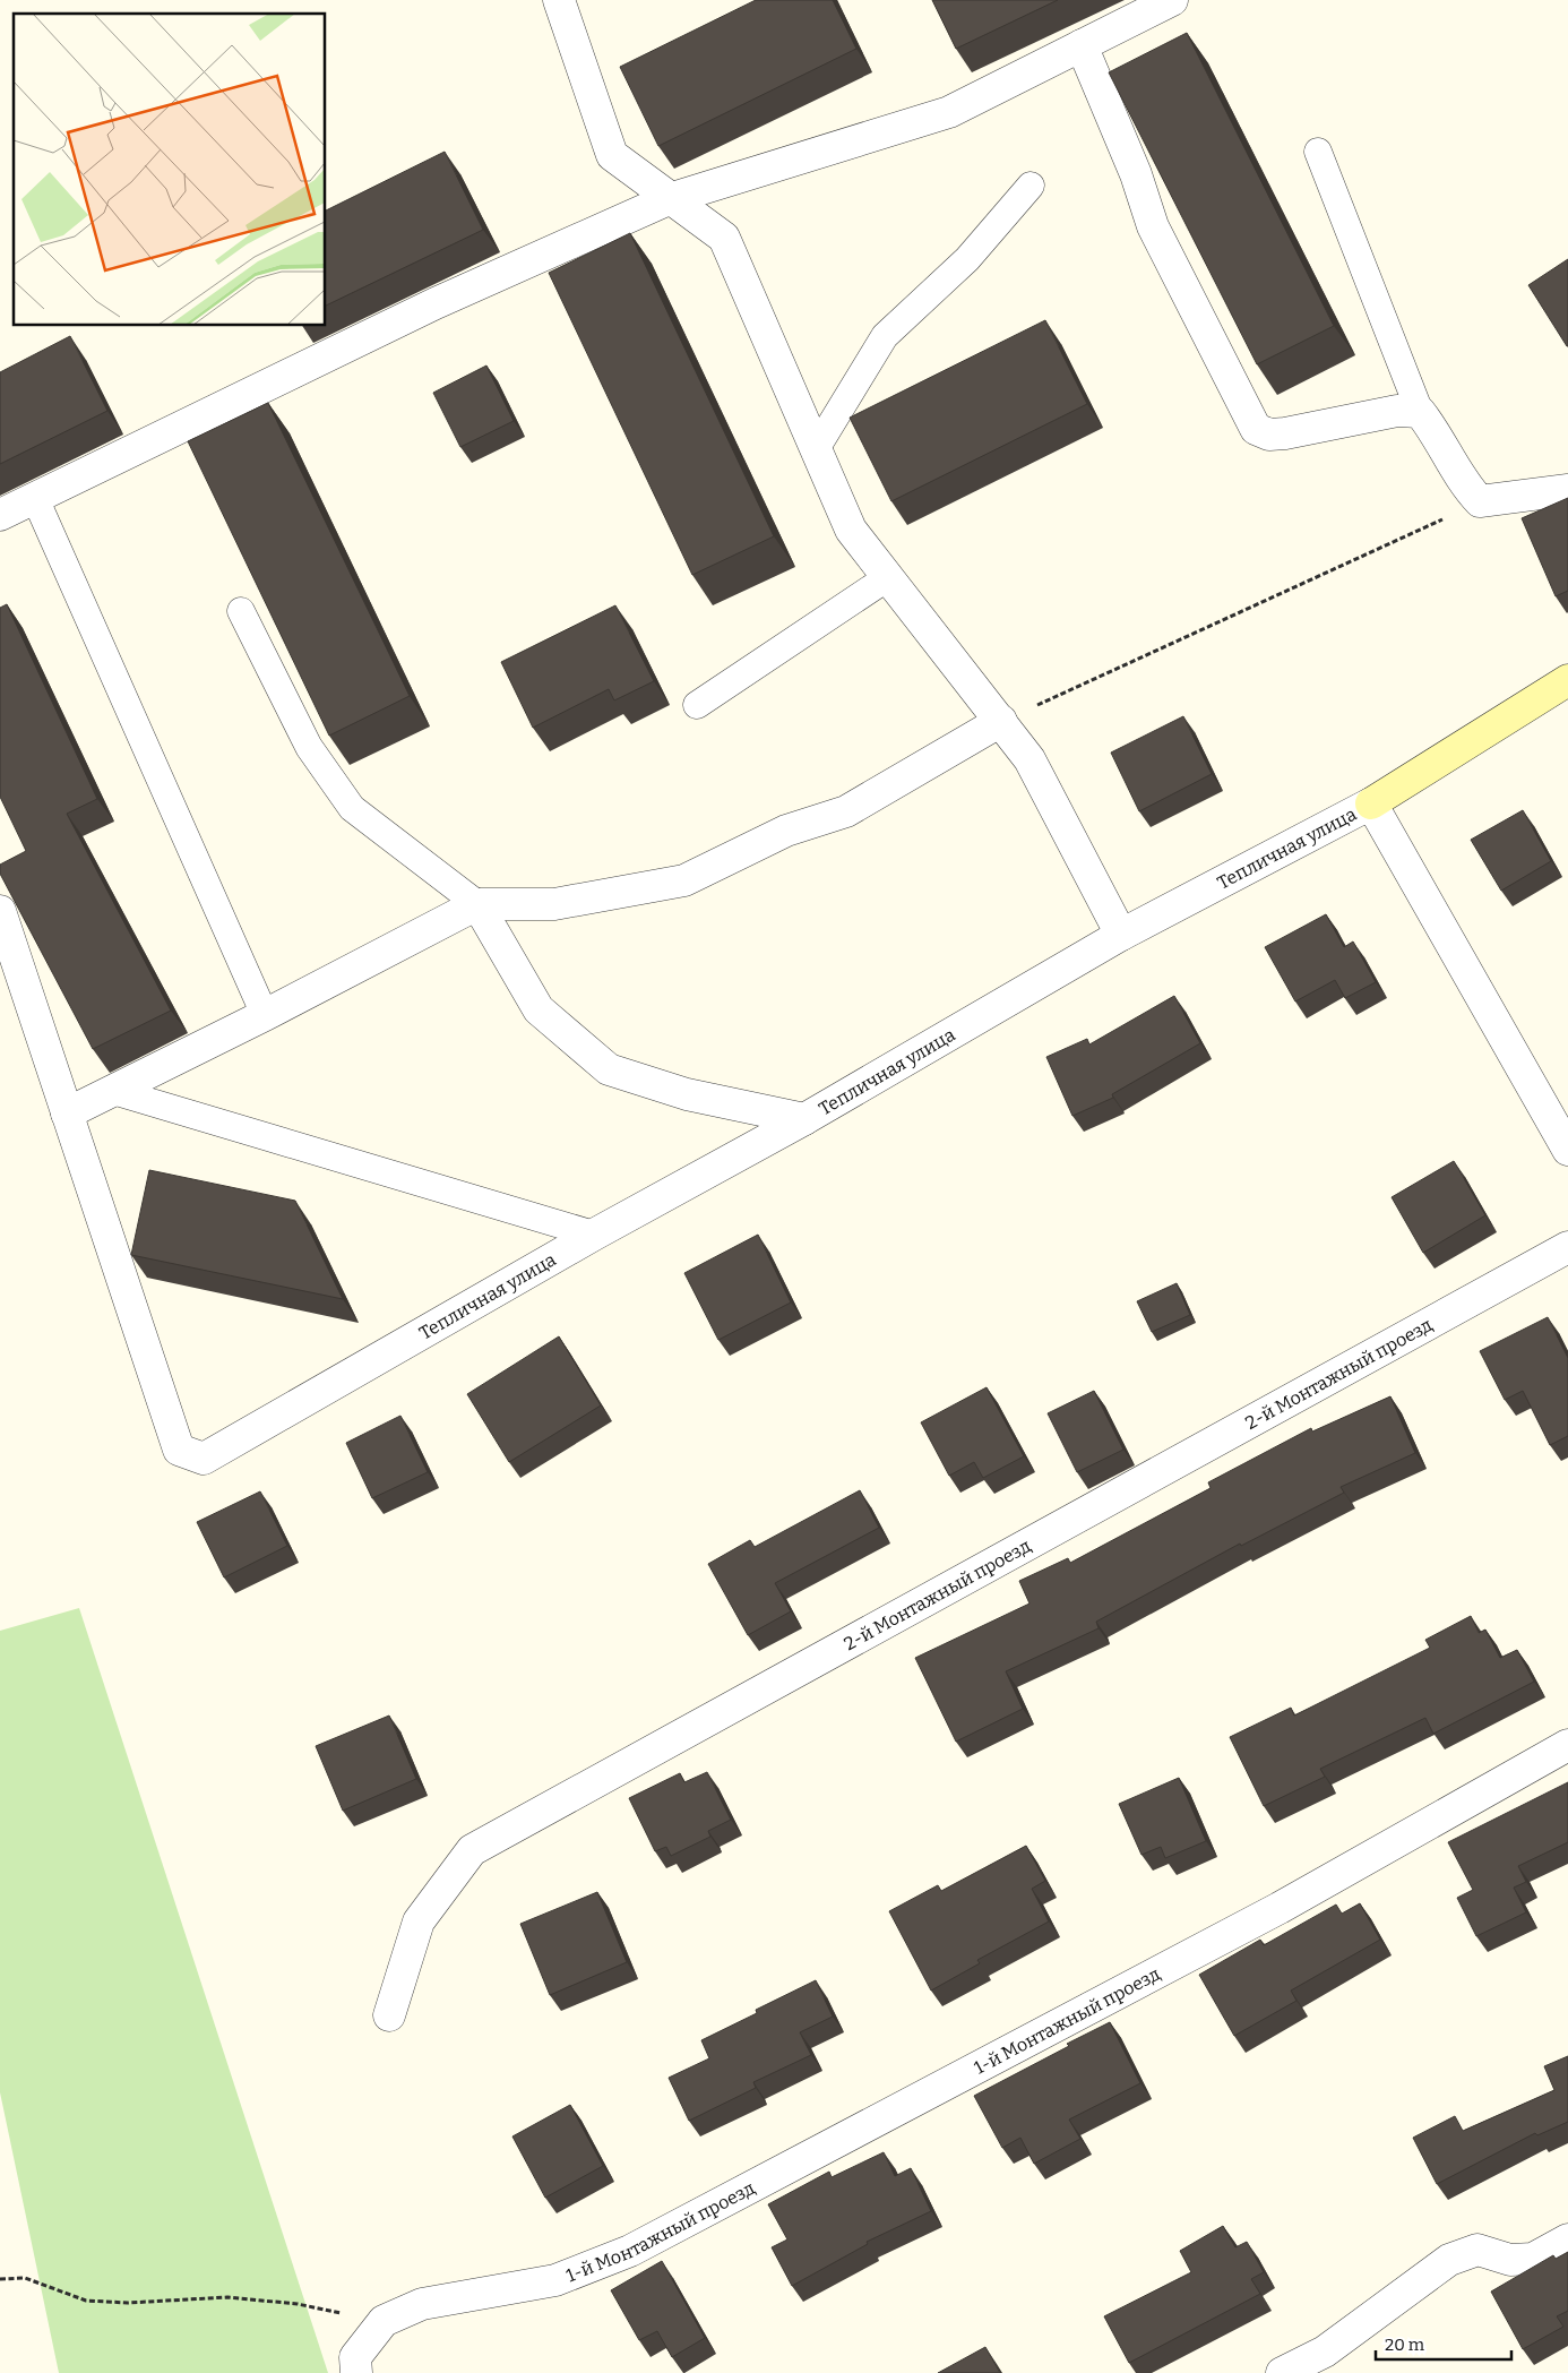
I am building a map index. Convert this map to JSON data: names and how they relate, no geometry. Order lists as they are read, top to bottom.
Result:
{
  "streets": {
    "street": ["Тепличная улица", "2-й Монтажный проезд", "1-й Монтажный проезд"]
  },
  "scale_bar": "20 m"
}
